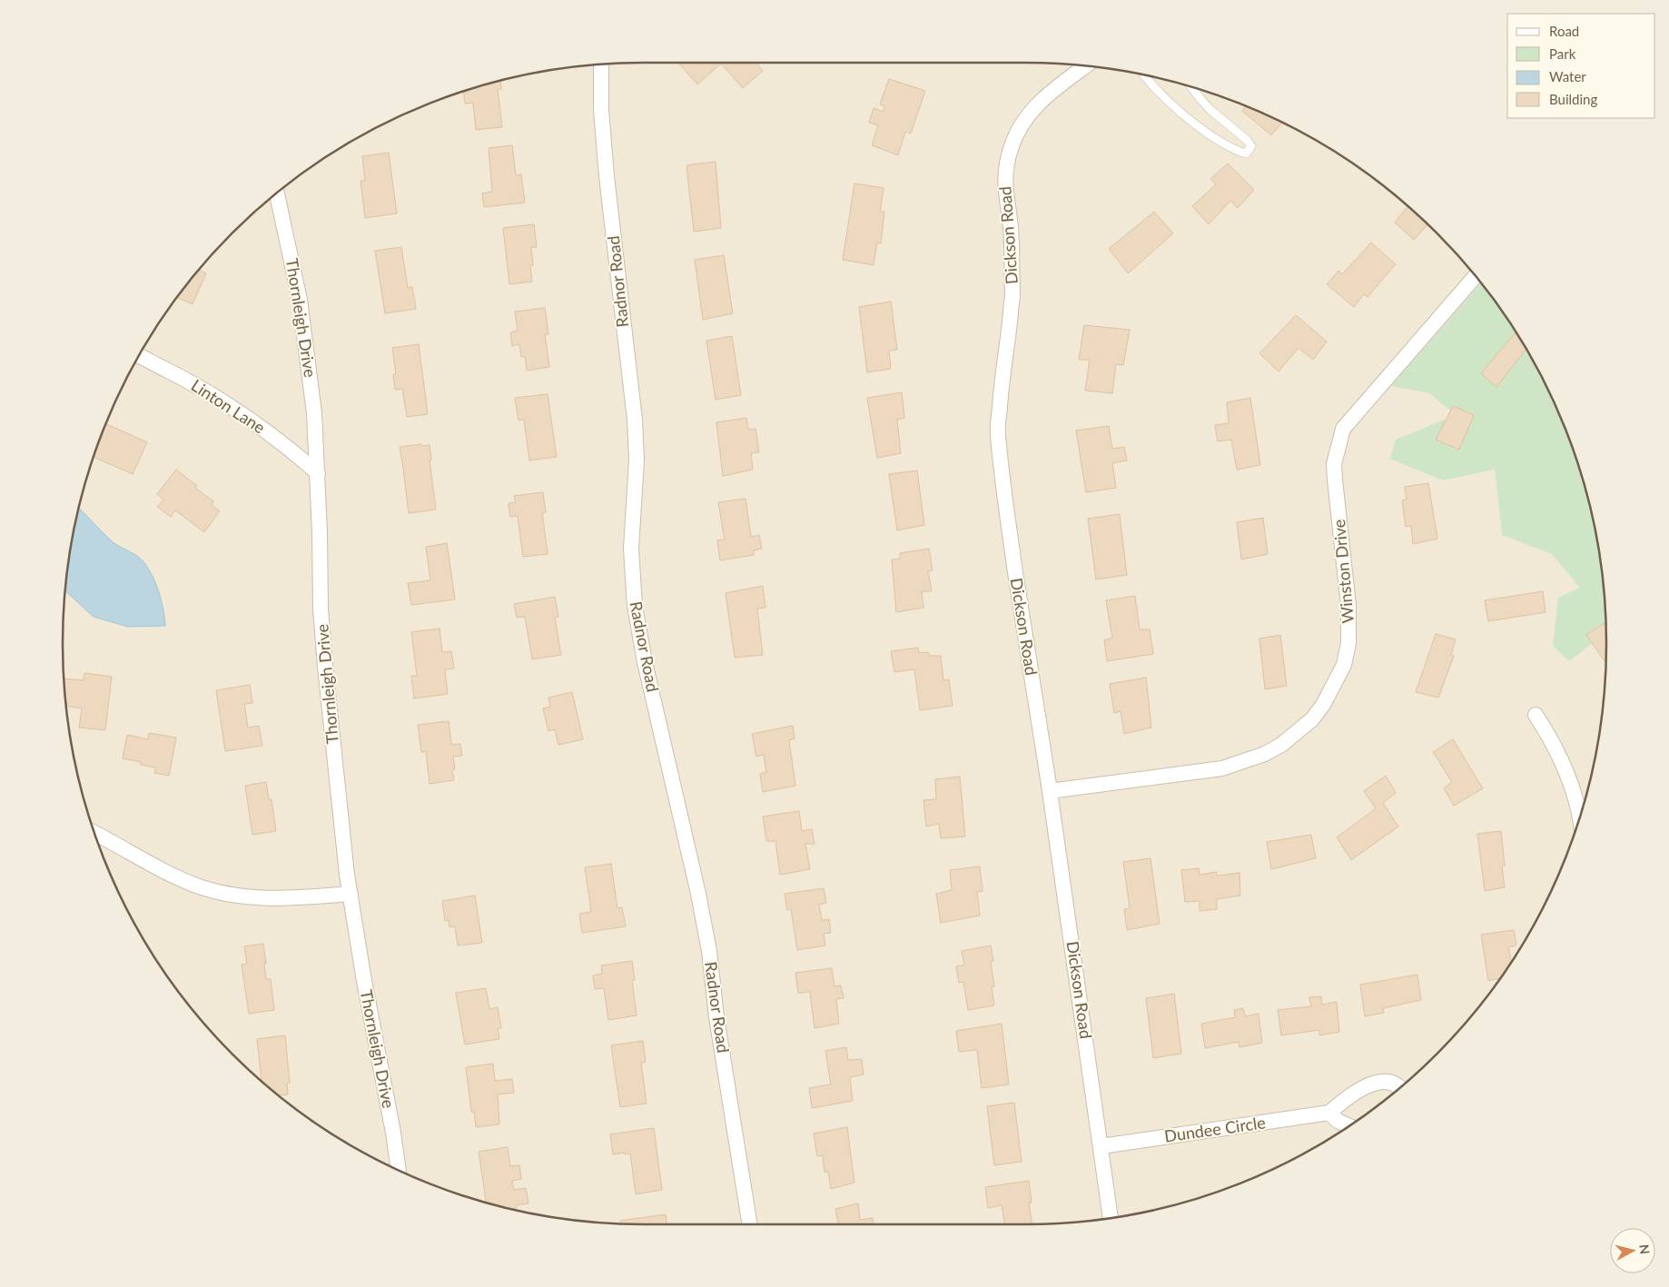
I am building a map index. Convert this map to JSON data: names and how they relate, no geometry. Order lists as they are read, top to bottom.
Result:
{
  "streets": {
    "street": [
      "Dickson Road",
      "Radnor Road",
      "Thornleigh Drive",
      "Linton Lane",
      "Winston Drive",
      "Dundee Circle"
    ]
  },
  "crossings": [
    ["Dickson Road", "Winston Drive"],
    ["Dickson Road", "Dundee Circle"],
    ["Thornleigh Drive", "Linton Lane"]
  ],
  "legend": [
    "Road",
    "Park",
    "Water",
    "Building"
  ],
  "north": "right"
}
